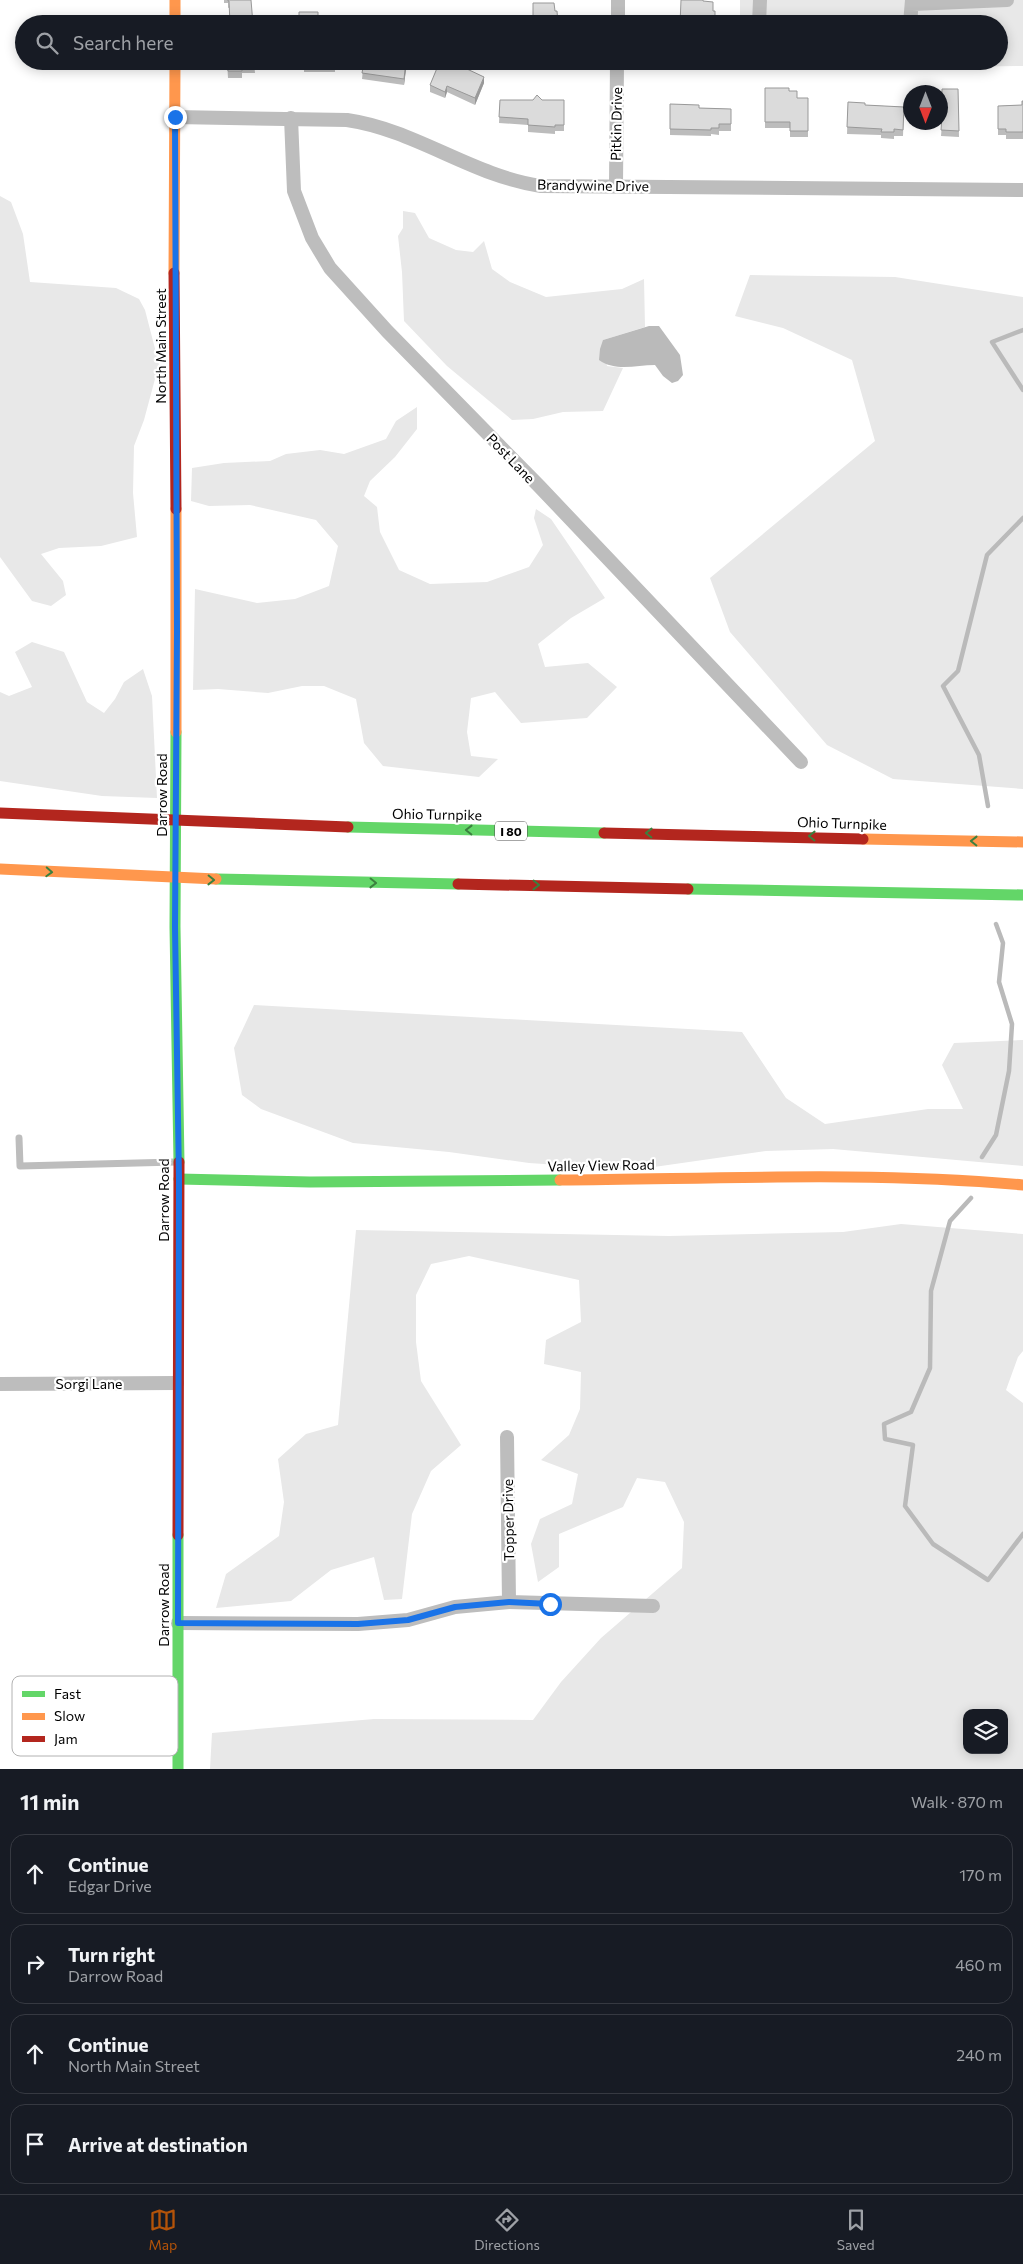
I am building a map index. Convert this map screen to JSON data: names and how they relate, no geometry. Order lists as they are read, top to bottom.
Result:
{
  "streets": {
    "main road": [
      "North Main Street",
      "Darrow Road",
      "Ohio Turnpike",
      "I 80",
      "Valley View Road"
    ],
    "street": [
      "Pitkin Drive",
      "Brandywine Drive",
      "Post Lane",
      "Sorgi Lane",
      "Topper Drive"
    ]
  },
  "crossings": [
    ["Pitkin Drive", "Brandywine Drive"],
    ["Brandywine Drive", "North Main Street"],
    ["Brandywine Drive", "Post Lane"],
    ["North Main Street", "Darrow Road"],
    ["Darrow Road", "Valley View Road"],
    ["Darrow Road", "Sorgi Lane"]
  ],
  "legend": ["Fast", "Slow", "Jam"],
  "north": "bottom",
  "page": {
    "search": "Search here",
    "heading": ["11 min", "Walk · 870 m"],
    "list": [
      ["Continue", "Edgar Drive", "170 m"],
      ["Turn right", "Darrow Road", "460 m"],
      ["Continue", "North Main Street", "240 m"],
      "Arrive at destination"
    ],
    "nav": ["Map", "Directions", "Saved"]
  }
}
